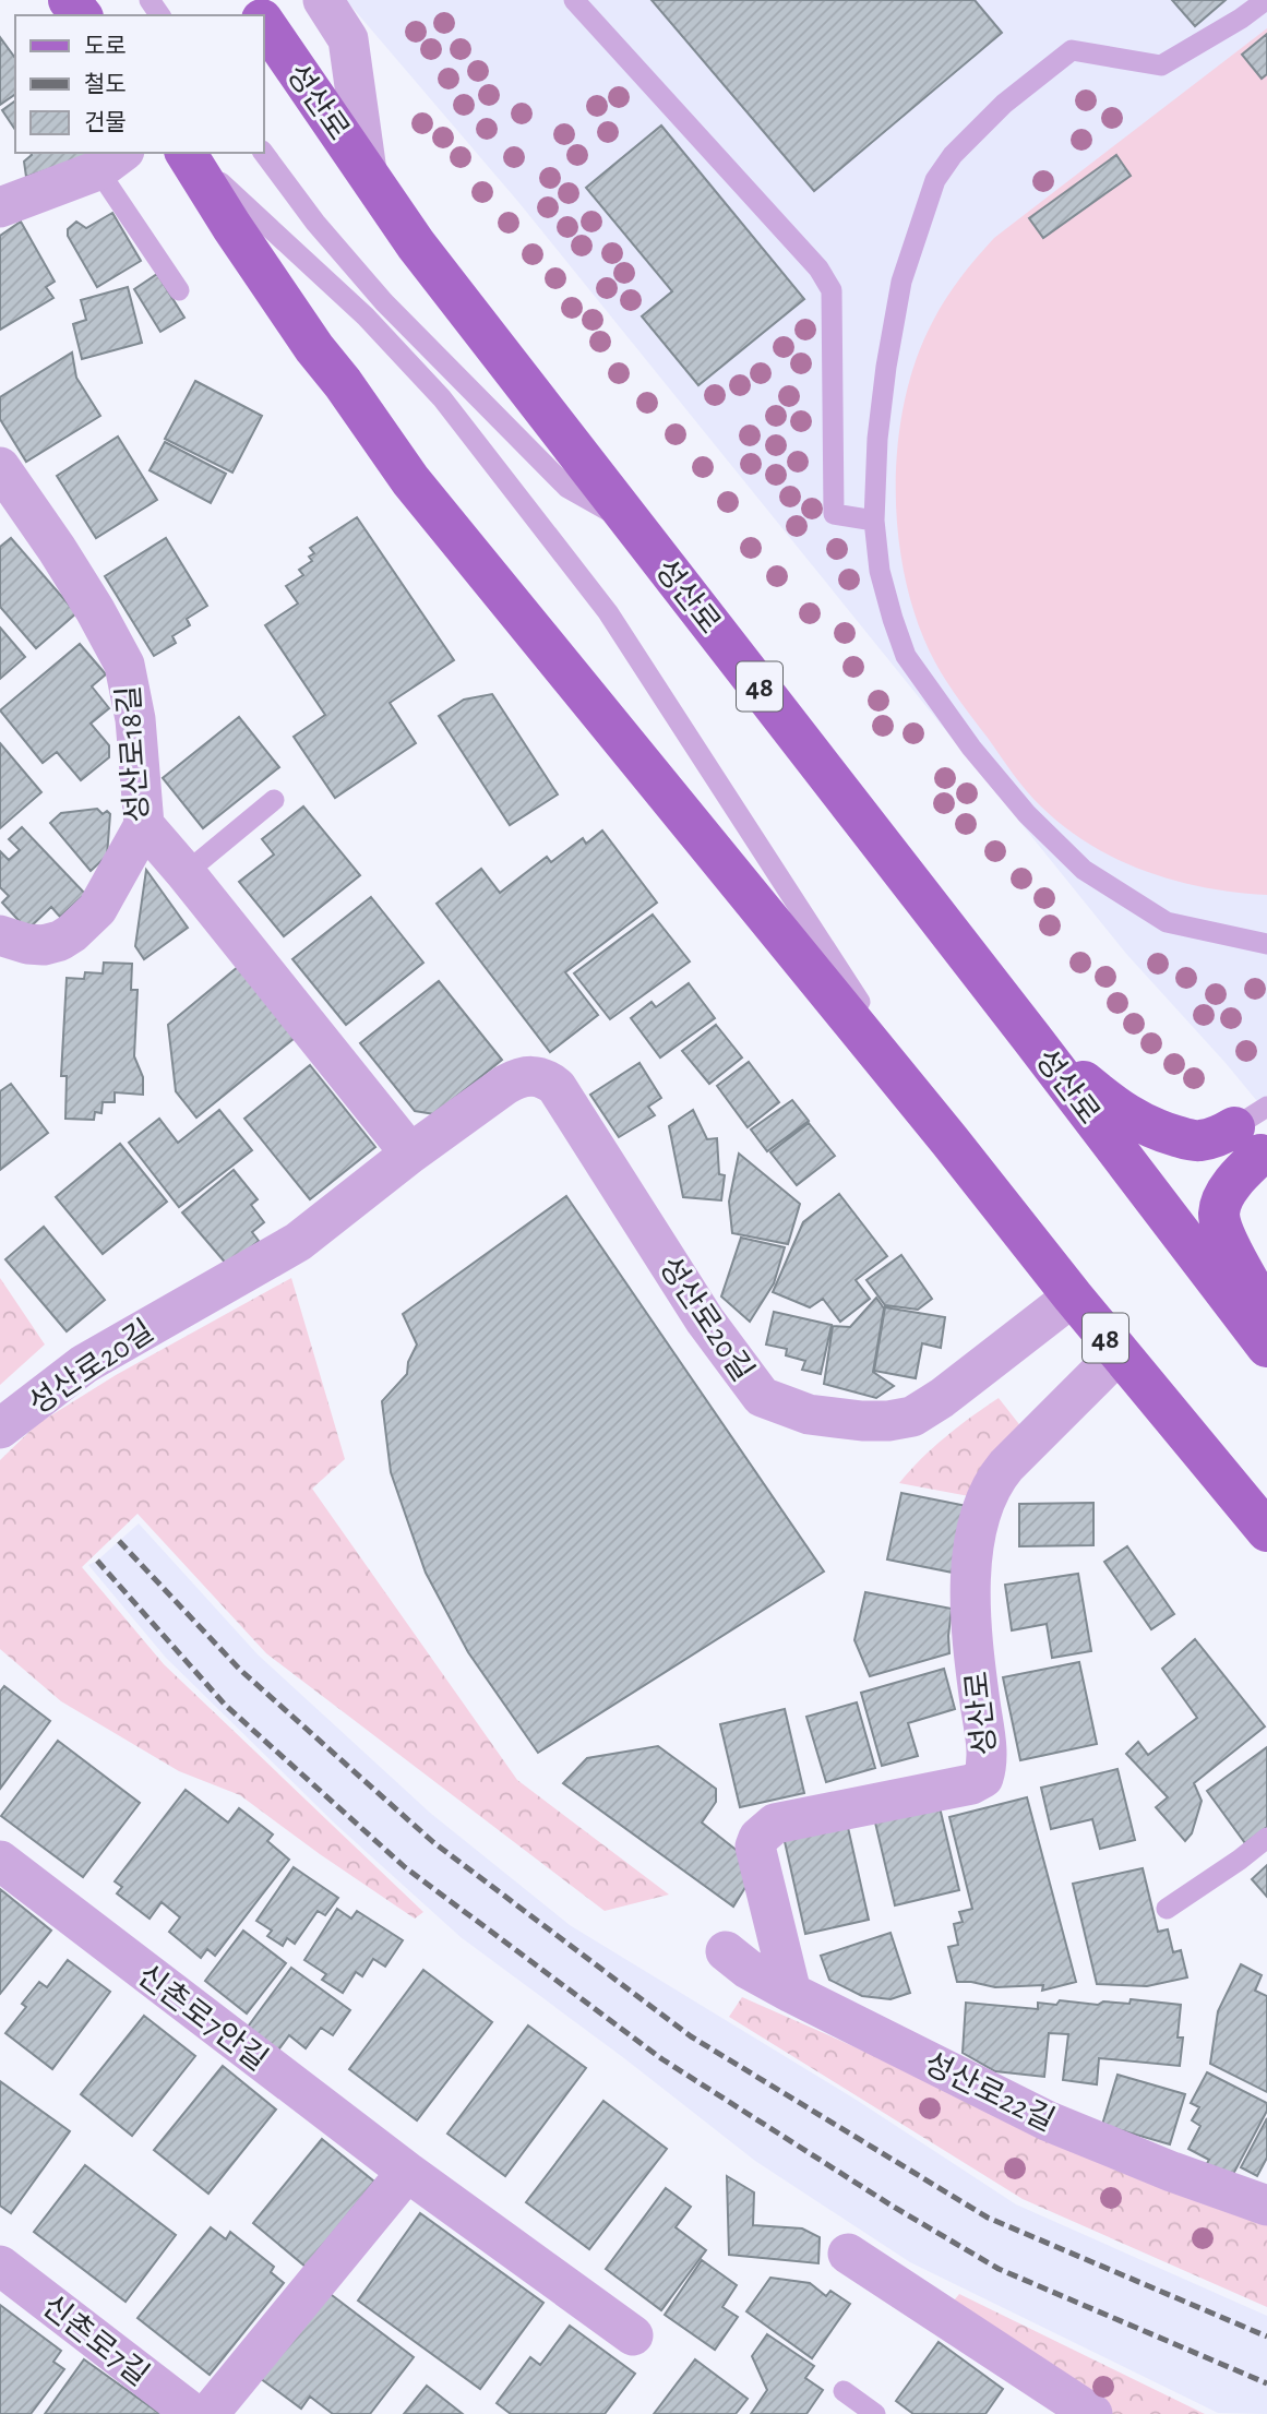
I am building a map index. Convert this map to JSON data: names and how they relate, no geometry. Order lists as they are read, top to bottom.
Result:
{
  "streets": {
    "main road": ["성산로", "48"],
    "street": [
      "성산로18길",
      "성산로20길",
      "신촌로7안길",
      "성산로22길",
      "신촌로7길"
    ]
  },
  "crossings": [
    ["성산로", "48"],
    ["성산로", "성산로22길"],
    ["48", "성산로20길"]
  ],
  "legend": ["도로", "철도", "건물"]
}
